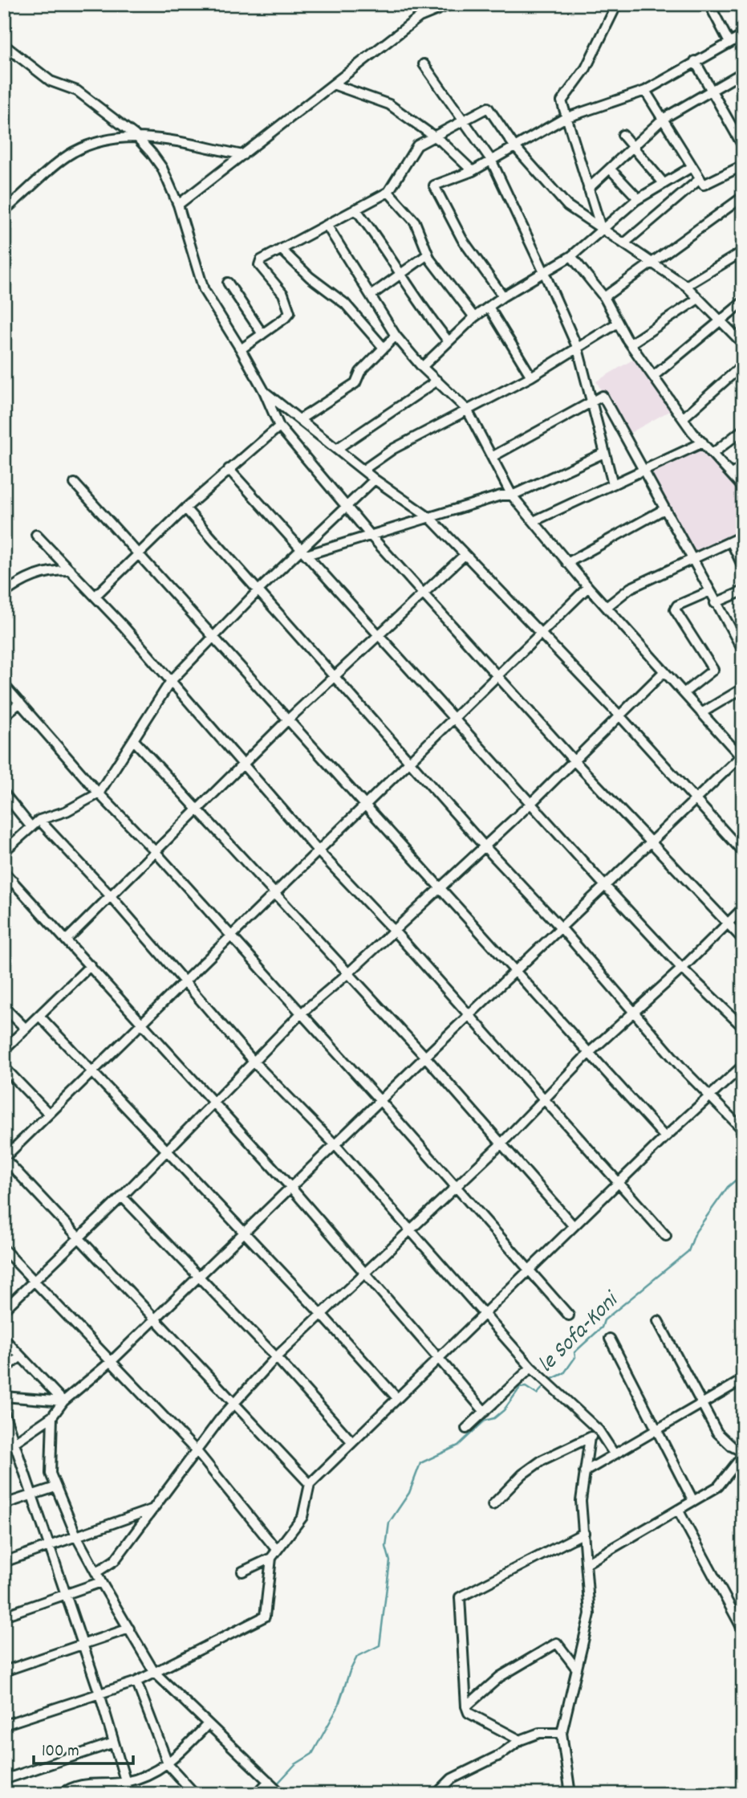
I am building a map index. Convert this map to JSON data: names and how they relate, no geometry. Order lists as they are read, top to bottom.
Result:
{
  "water": ["le Sofa-Koni"],
  "scale_bar": "100 m"
}
